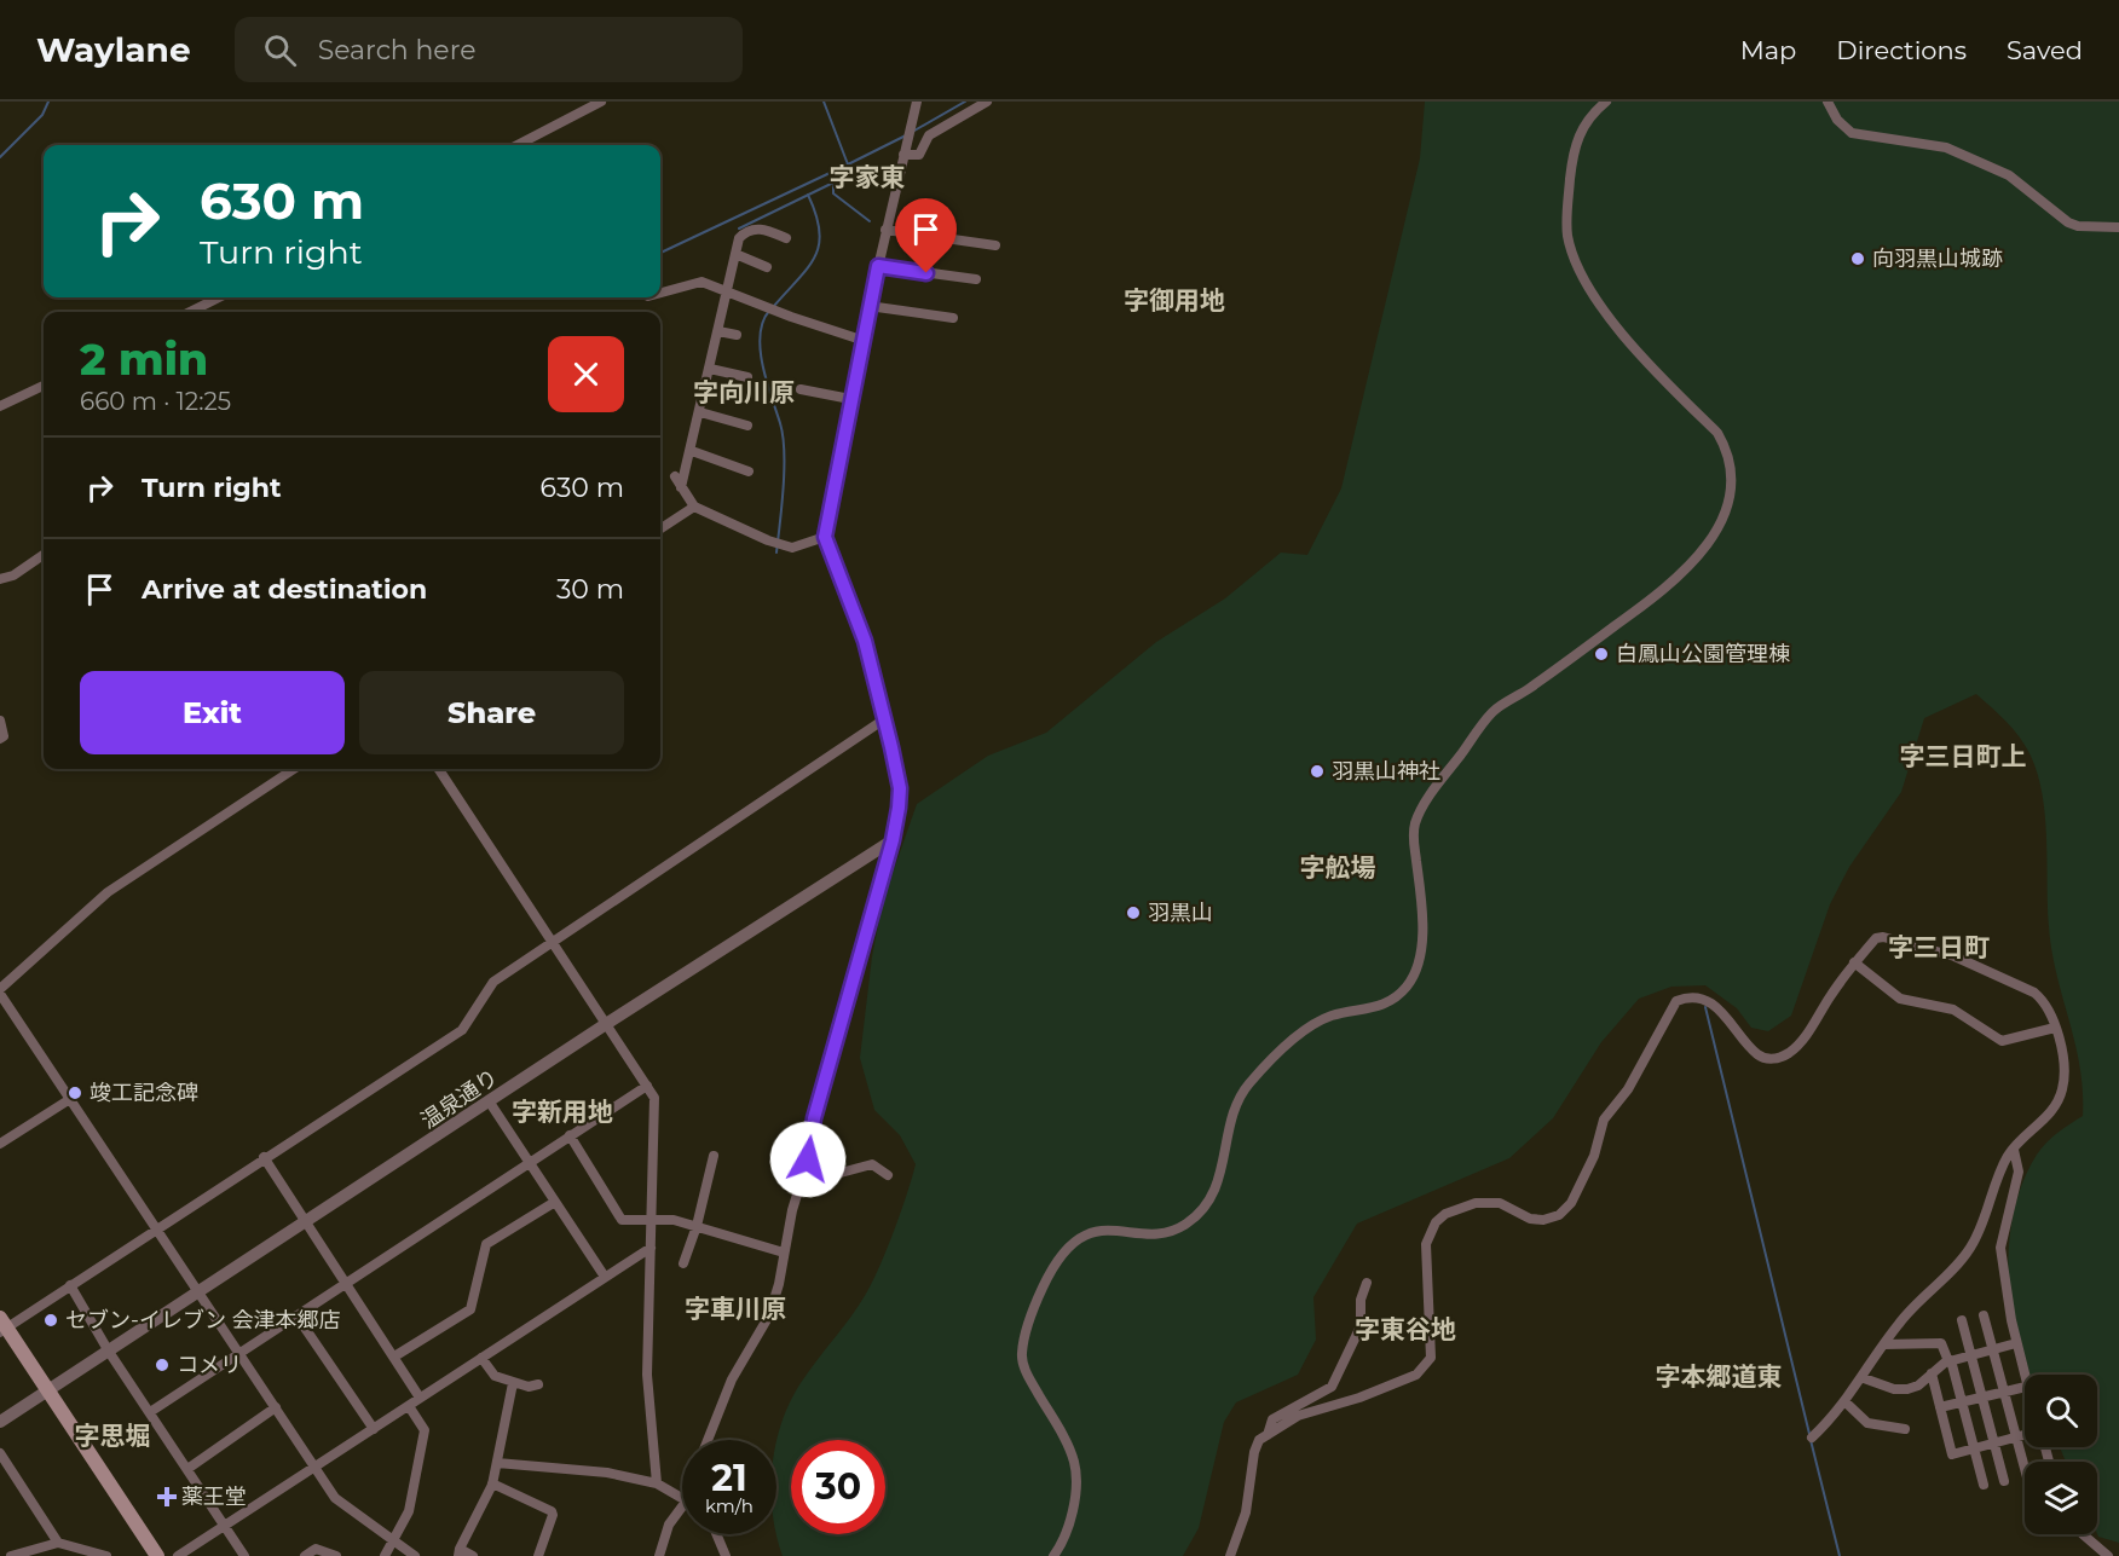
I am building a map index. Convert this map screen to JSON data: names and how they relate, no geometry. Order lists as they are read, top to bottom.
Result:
{
  "streets": {
    "street": ["温泉通り"]
  },
  "districts": [
    "字家東",
    "字御用地",
    "字向川原",
    "字三日町上",
    "字舩場",
    "字三日町",
    "字新用地",
    "字車川原",
    "字東谷地",
    "字本郷道東",
    "字思堀"
  ],
  "places": {
    "other": [
      "向羽黒山城跡",
      "白鳳山公園管理棟",
      "羽黒山神社",
      "羽黒山",
      "竣工記念碑",
      "セブン-イレブン 会津本郷店",
      "コメリ"
    ],
    "health": ["薬王堂"]
  },
  "page": {
    "header": "Waylane",
    "search": "Search here",
    "nav": ["Map", "Directions", "Saved"],
    "turn": ["630 m", "Turn right"],
    "heading": ["2 min", "660 m · 12:25"],
    "list": [
      {
        "name": "Turn right",
        "value": "630 m"
      },
      {
        "name": "Arrive at destination",
        "value": "30 m"
      }
    ],
    "buttons": ["Exit", "Share"],
    "speed": "21 km/h",
    "limit": "30"
  }
}
